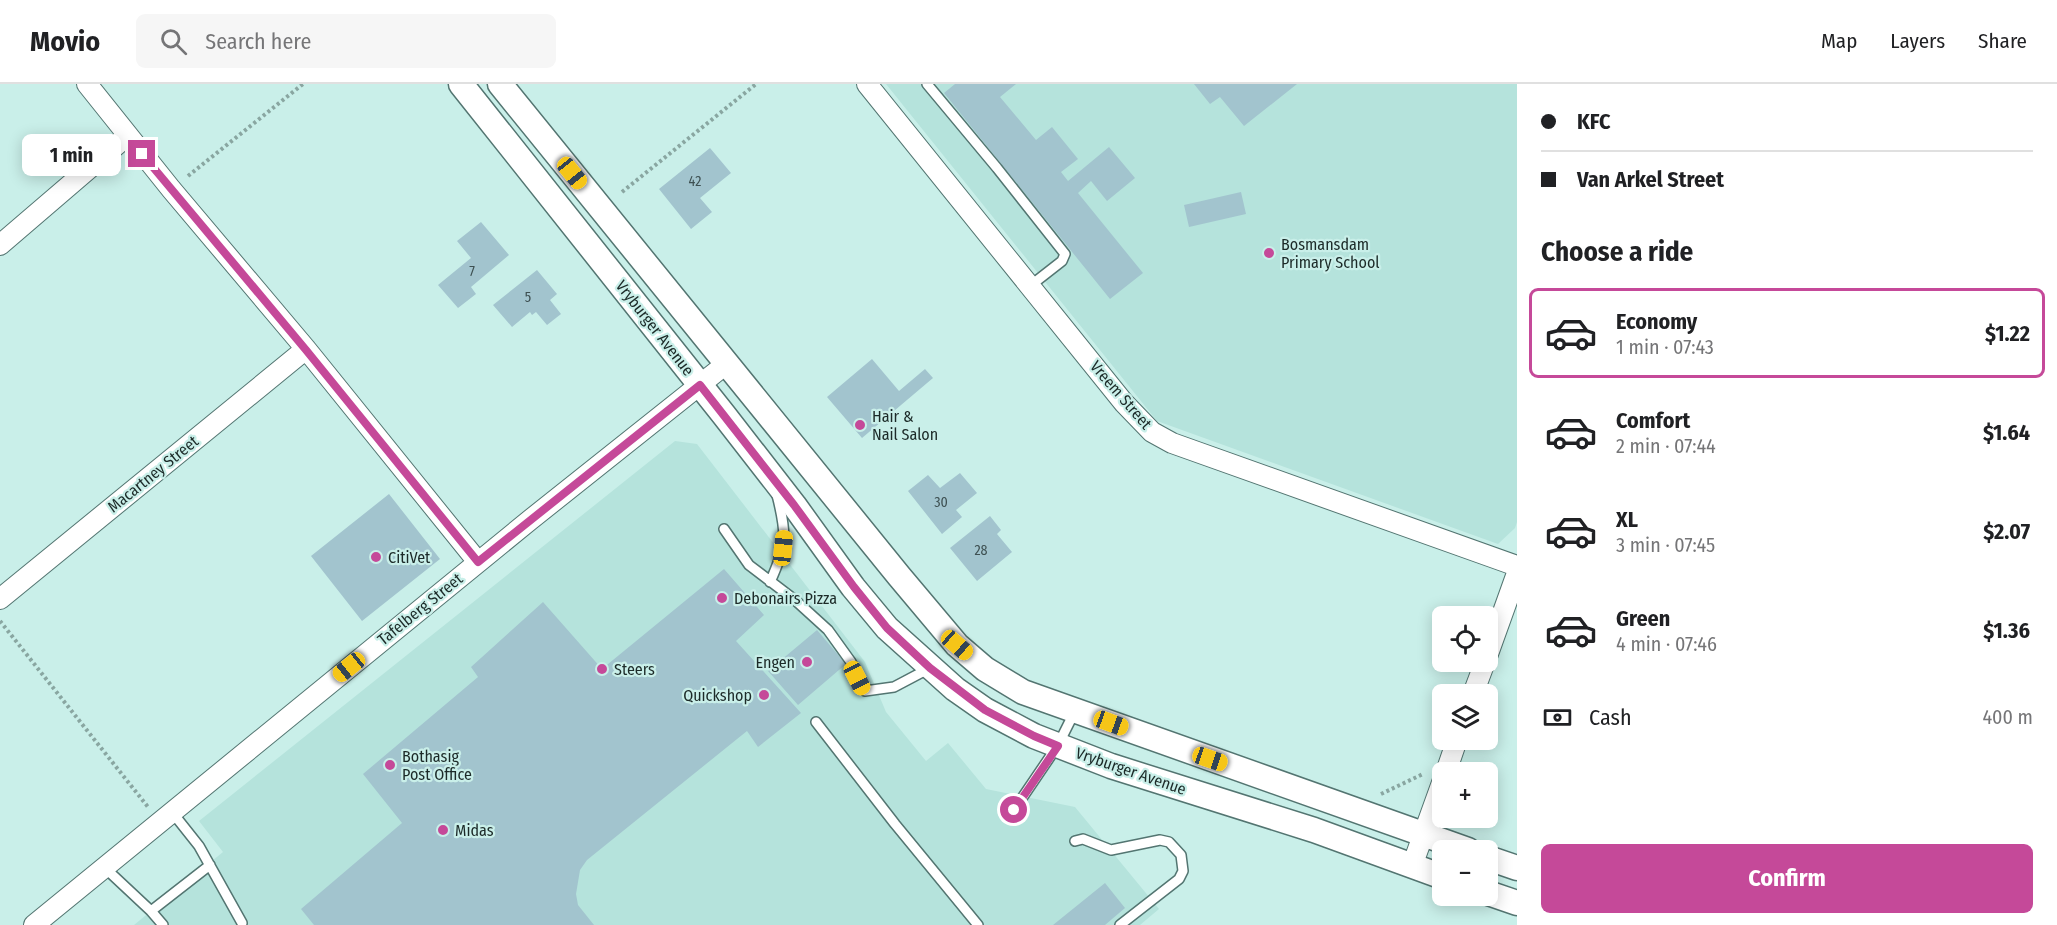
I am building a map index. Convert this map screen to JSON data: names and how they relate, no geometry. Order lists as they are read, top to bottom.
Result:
{
  "streets": {
    "street": [
      "Vryburger Avenue",
      "Vreem Street",
      "Macartney Street",
      "Tafelberg Street"
    ]
  },
  "crossings": [
    ["Vryburger Avenue", "Tafelberg Street"]
  ],
  "places": [
    "Bosmansdam Primary School",
    "Hair & Nail Salon",
    "CitiVet",
    "Debonairs Pizza",
    "Engen",
    "Steers",
    "Quickshop",
    "Bothasig Post Office",
    "Midas"
  ],
  "house_numbers": [
    "42",
    "7",
    "5",
    "30",
    "28"
  ],
  "page": {
    "header": "Movio",
    "search": "Search here",
    "nav": ["Map", "Layers", "Share"],
    "banner": ["KFC", "Van Arkel Street"],
    "bubble": "1 min",
    "heading": "Choose a ride",
    "list": [
      {
        "name": "Economy",
        "note": "1 min · 07:43",
        "value": "$1.22"
      },
      {
        "name": "Comfort",
        "note": "2 min · 07:44",
        "value": "$1.64"
      },
      {
        "name": "XL",
        "note": "3 min · 07:45",
        "value": "$2.07"
      },
      {
        "name": "Green",
        "note": "4 min · 07:46",
        "value": "$1.36"
      }
    ],
    "map_buttons": ["+", "−"],
    "pay": ["Cash", "400 m"],
    "buttons": "Confirm"
  }
}
